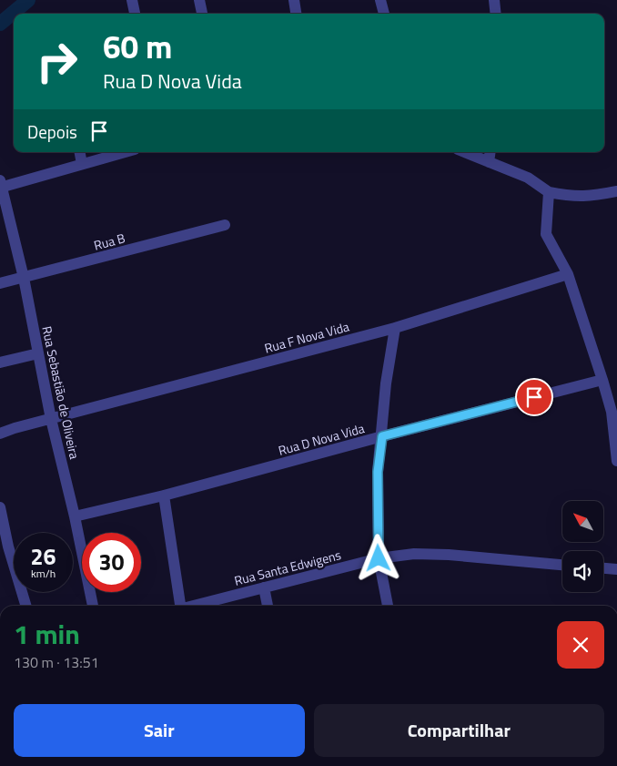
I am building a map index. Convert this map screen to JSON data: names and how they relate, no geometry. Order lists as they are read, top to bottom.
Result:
{
  "streets": {
    "street": [
      "Rua B",
      "Rua F Nova Vida",
      "Rua Sebastião de Oliveira",
      "Rua D Nova Vida",
      "Rua Santa Edwigens"
    ]
  },
  "crossings": [
    ["Rua B", "Rua Sebastião de Oliveira"],
    ["Rua F Nova Vida", "Rua Sebastião de Oliveira"],
    ["Rua Sebastião de Oliveira", "Rua D Nova Vida"]
  ],
  "north": "top left",
  "page": {
    "turn": ["60 m", "Rua D Nova Vida"],
    "then": "Depois",
    "speed": "26 km/h",
    "limit": "30",
    "heading": ["1 min", "130 m · 13:51"],
    "buttons": ["Sair", "Compartilhar"]
  }
}
